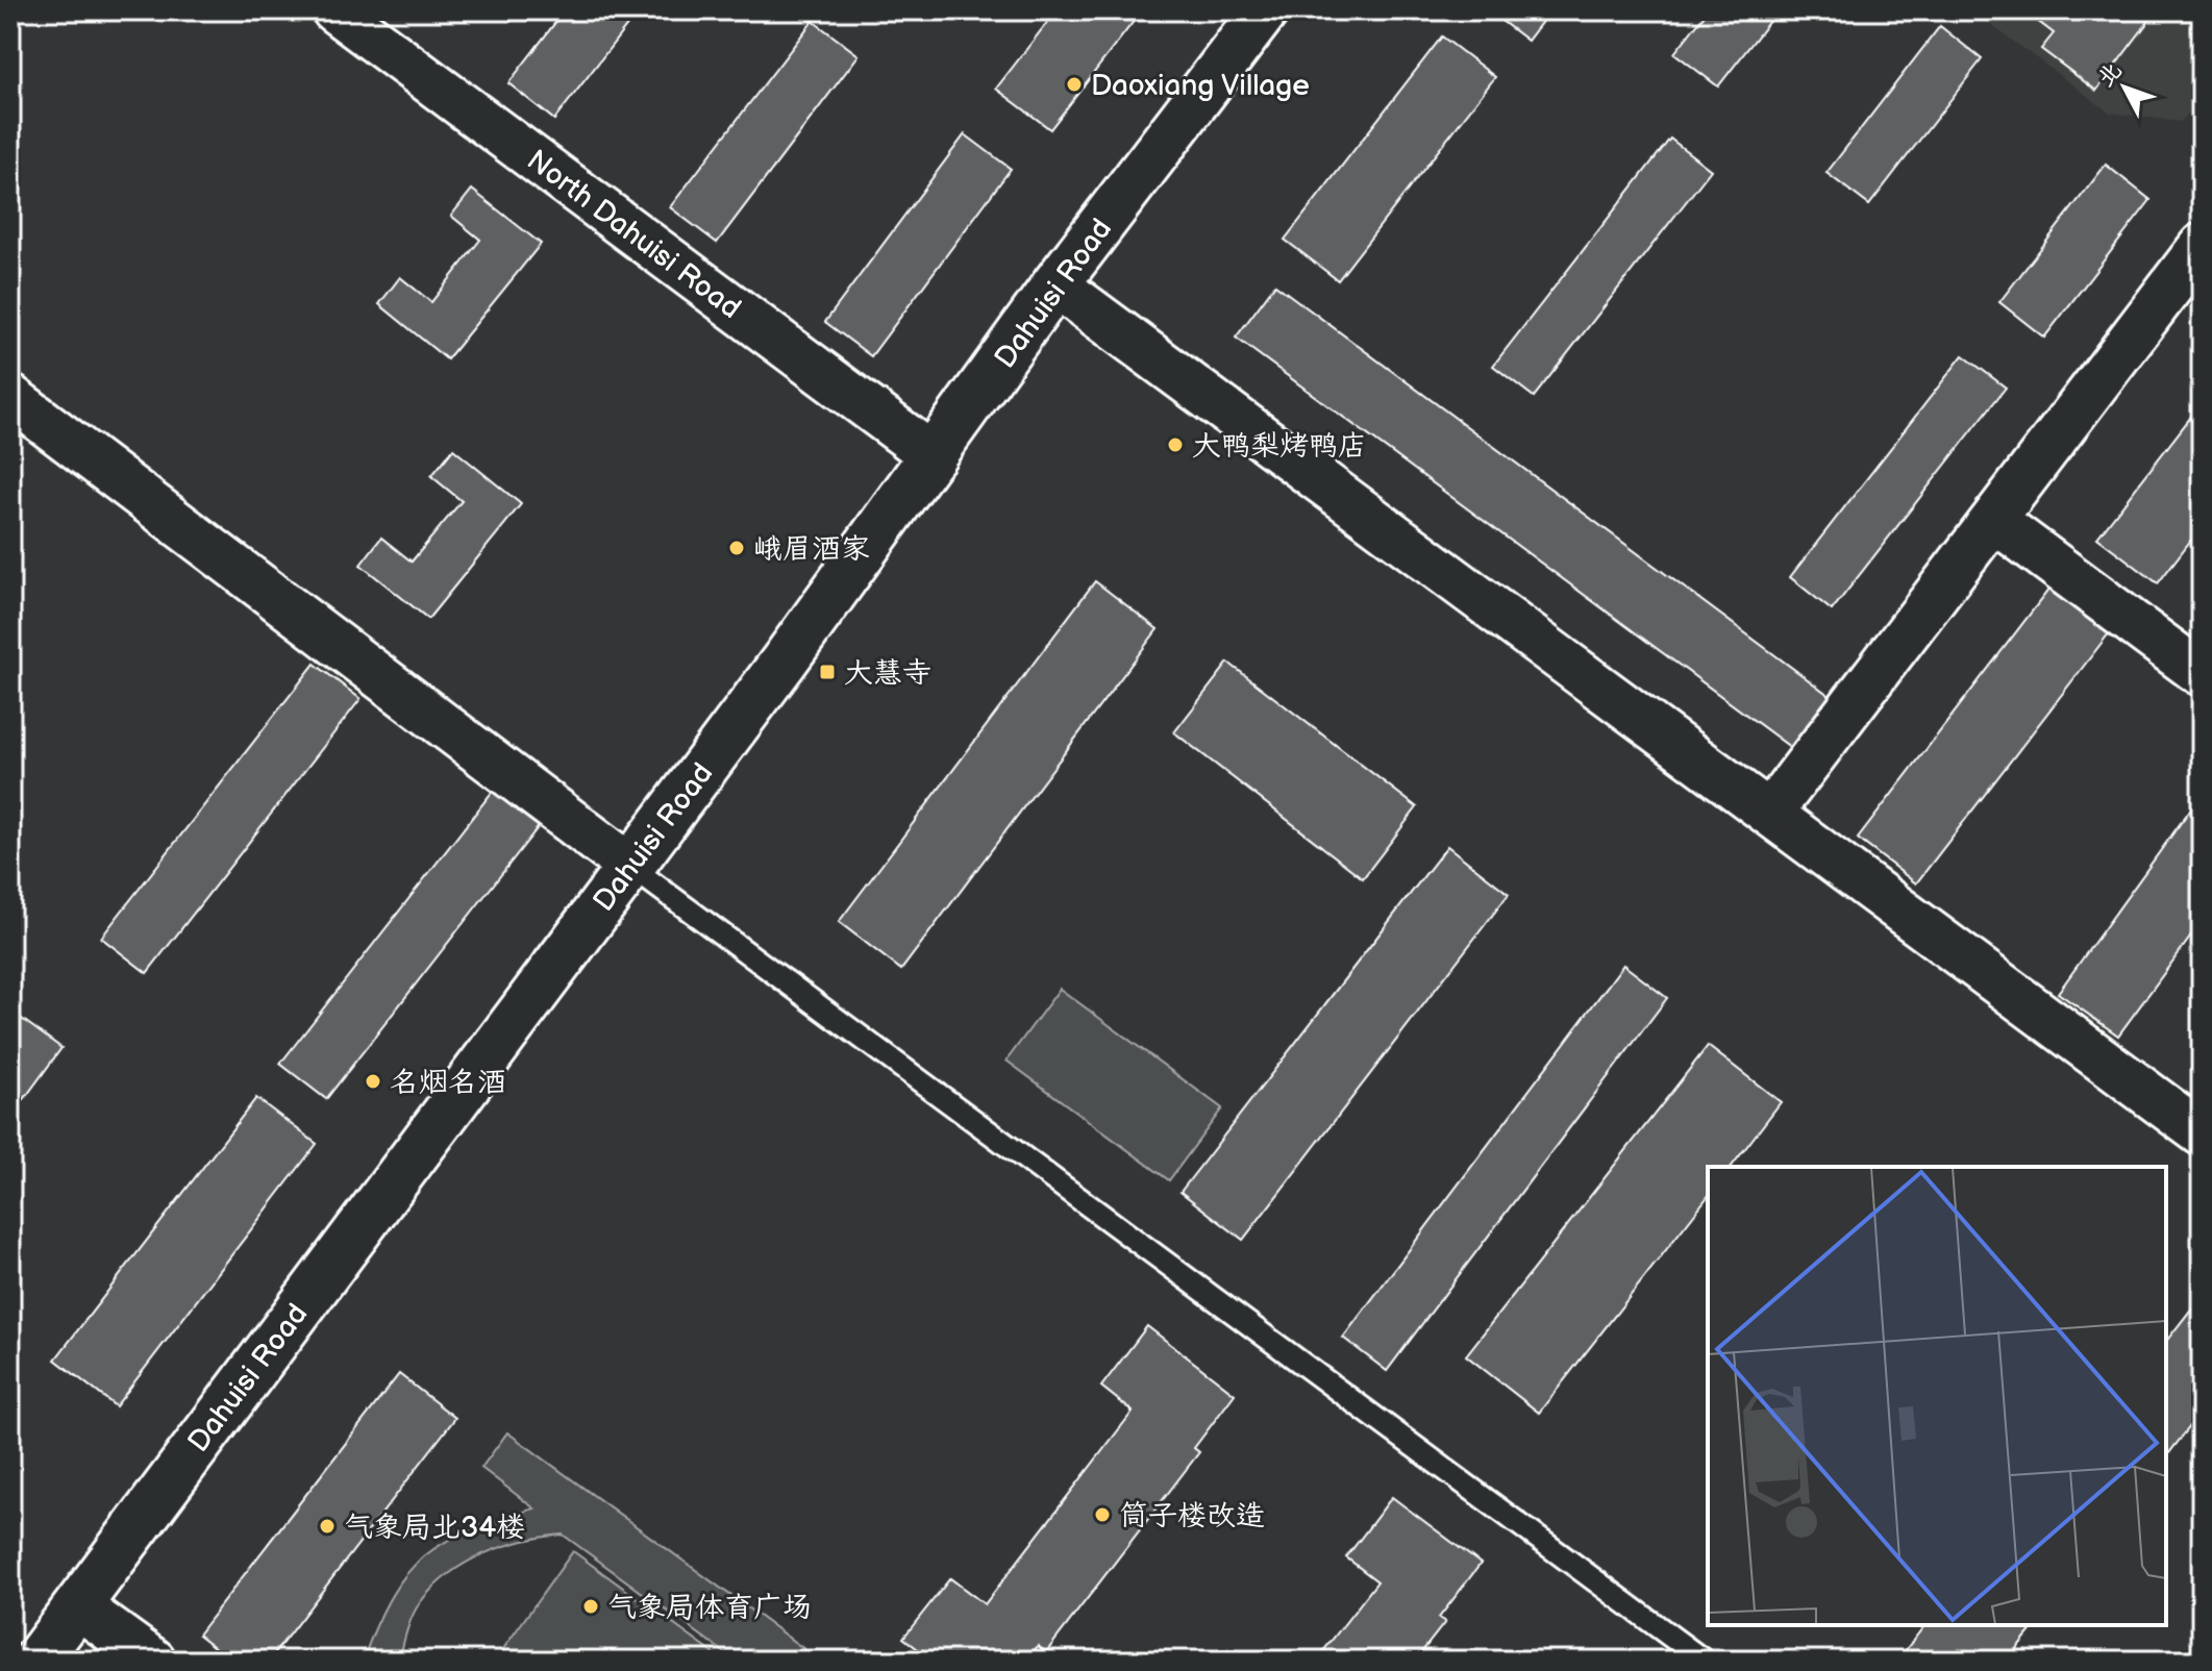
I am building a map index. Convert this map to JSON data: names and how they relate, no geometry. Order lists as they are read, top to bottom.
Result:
{
  "streets": {
    "street": ["North Dahuisi Road", "Dahuisi Road"]
  },
  "crossings": [
    ["North Dahuisi Road", "Dahuisi Road"]
  ],
  "places": {
    "other": [
      "Daoxiang Village",
      "大鸭梨烤鸭店",
      "峨眉酒家",
      "名烟名酒",
      "筒子楼改造",
      "气象局北34楼",
      "气象局体育广场"
    ],
    "transit": ["大慧寺"]
  },
  "north": "top left"
}
